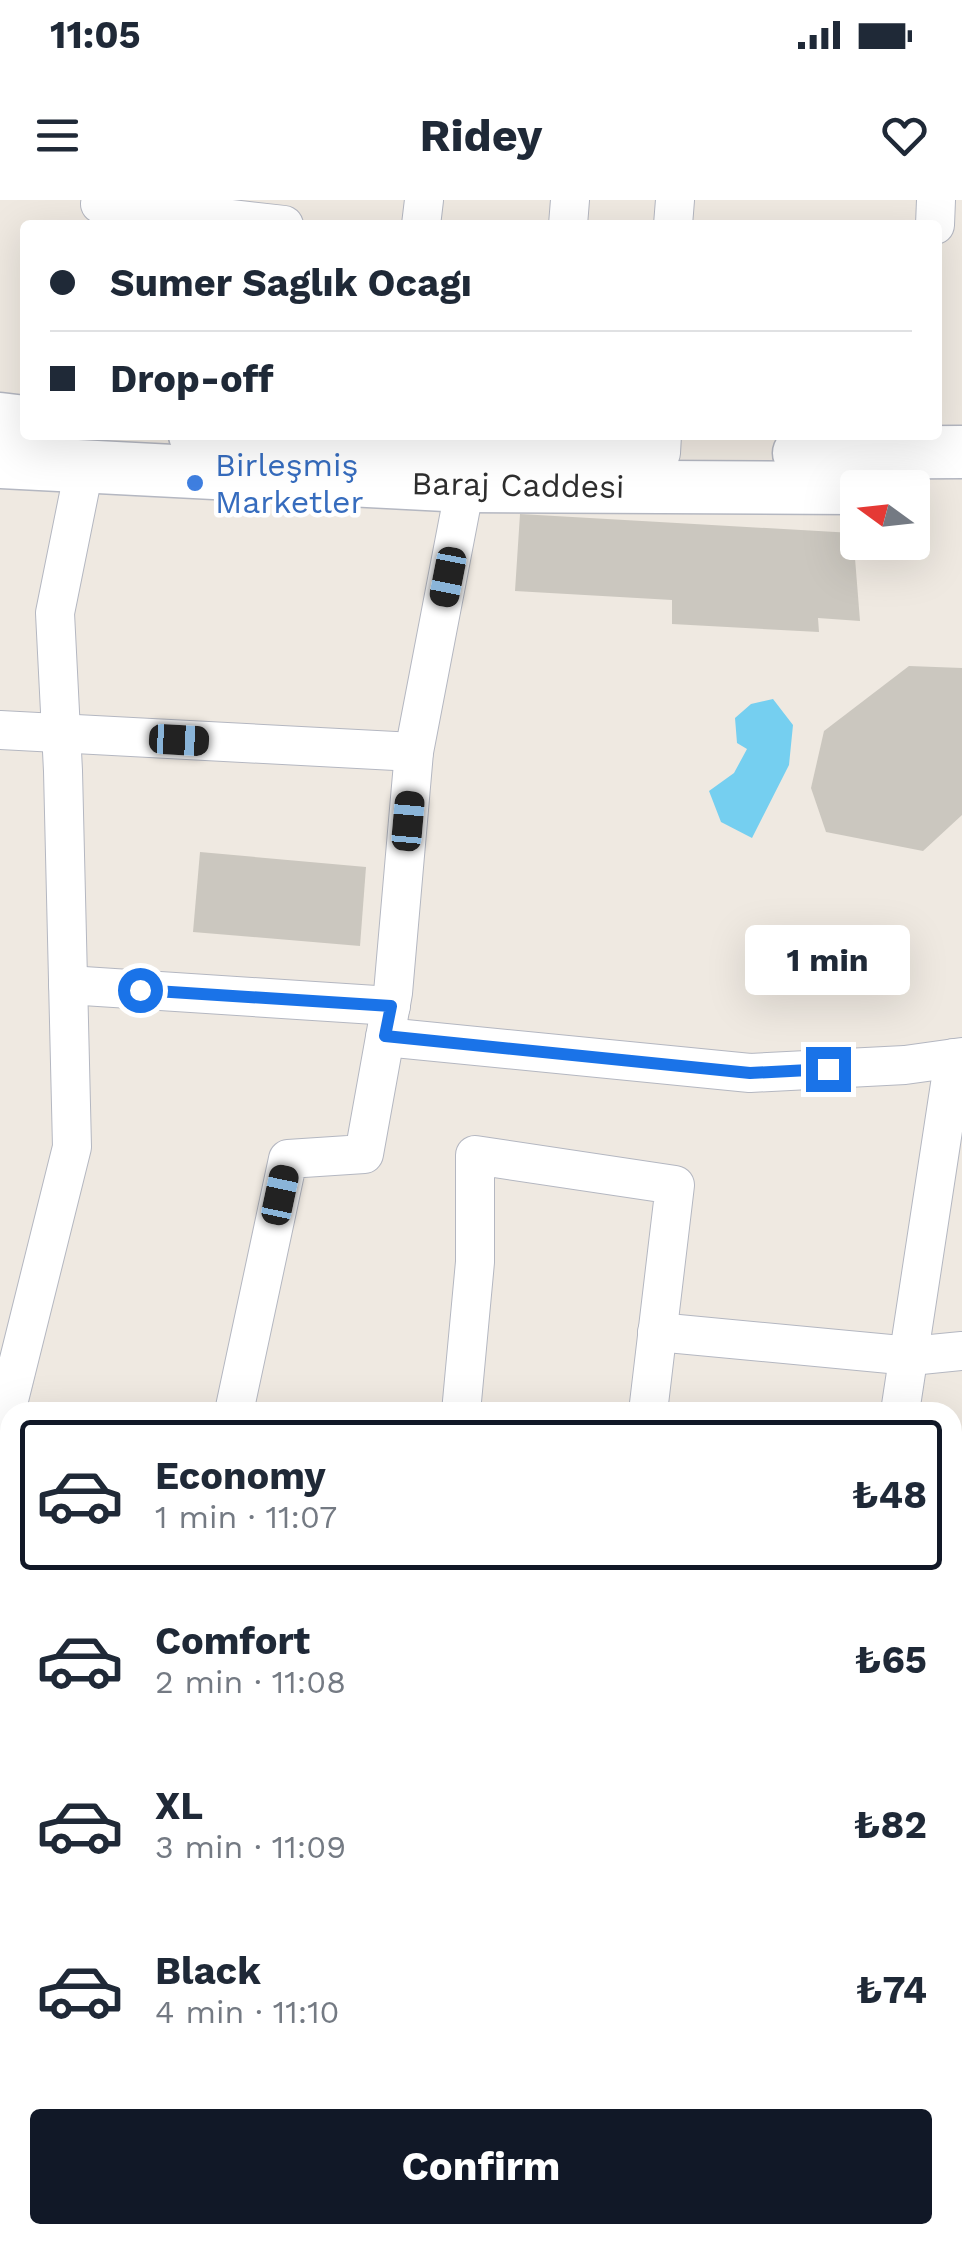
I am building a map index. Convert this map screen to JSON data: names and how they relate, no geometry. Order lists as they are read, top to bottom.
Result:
{
  "streets": {
    "main road": ["Baraj Caddesi"]
  },
  "places": ["Birleşmiş Marketler"],
  "north": "left",
  "page": {
    "status": "11:05",
    "header": "Ridey",
    "banner": ["Sumer Saglık Ocagı", "Drop-off"],
    "bubble": "1 min",
    "list": [
      {
        "name": "Economy",
        "note": "1 min · 11:07",
        "value": "₺48"
      },
      {
        "name": "Comfort",
        "note": "2 min · 11:08",
        "value": "₺65"
      },
      {
        "name": "XL",
        "note": "3 min · 11:09",
        "value": "₺82"
      },
      {
        "name": "Black",
        "note": "4 min · 11:10",
        "value": "₺74"
      }
    ],
    "buttons": "Confirm"
  }
}
